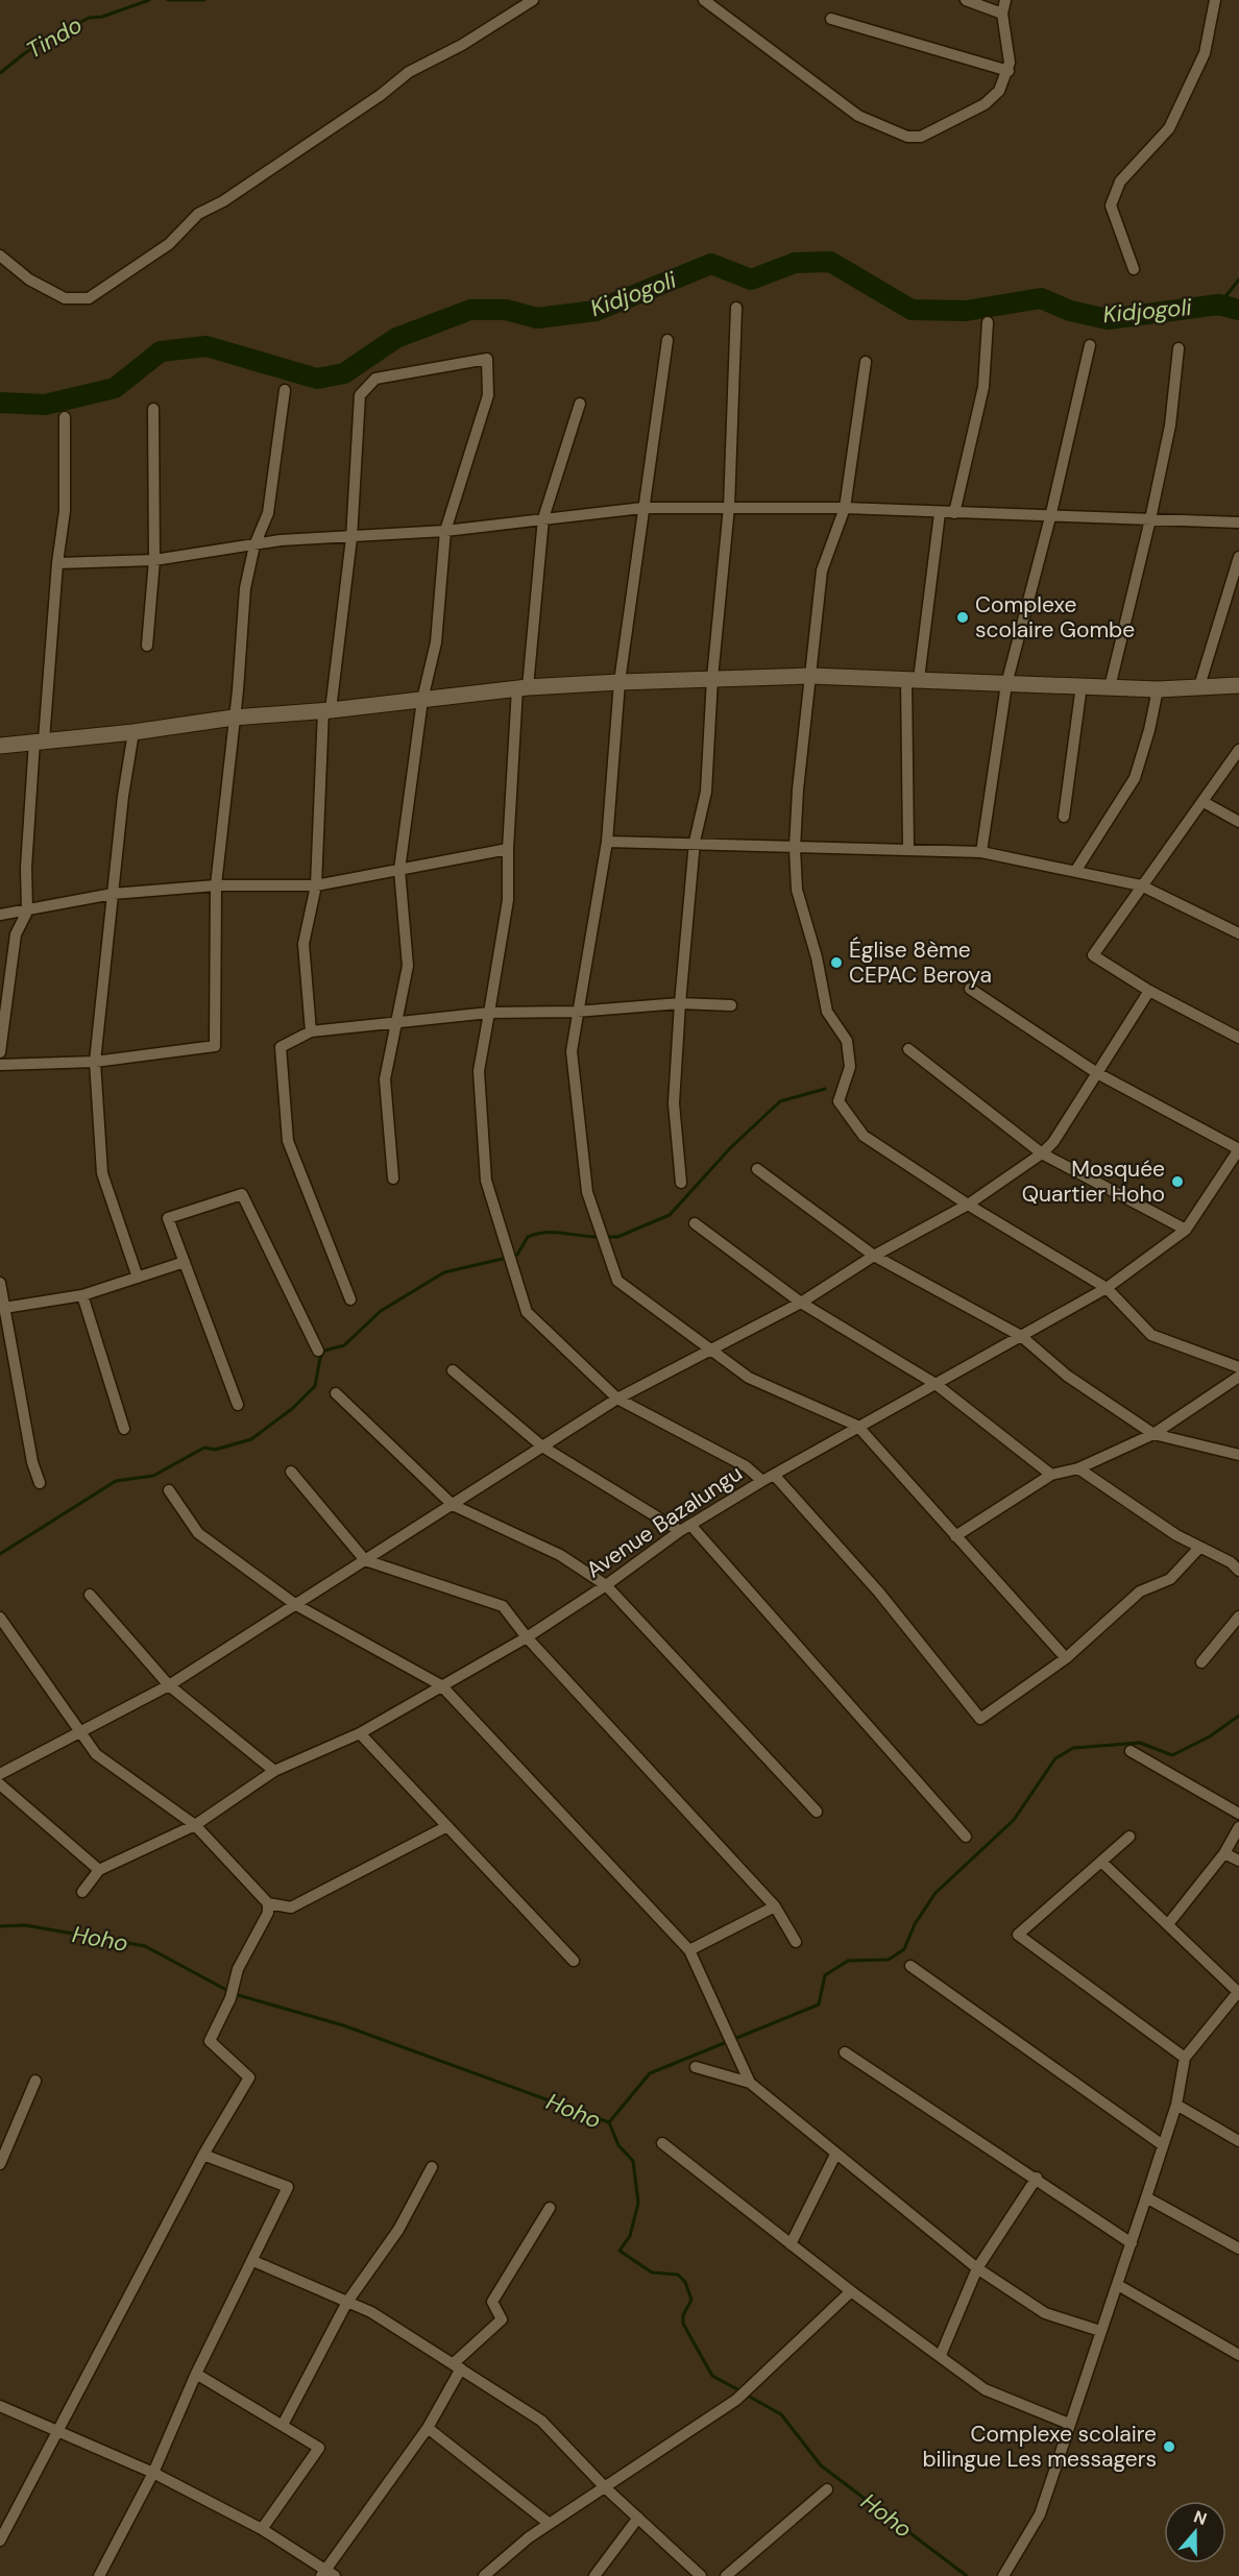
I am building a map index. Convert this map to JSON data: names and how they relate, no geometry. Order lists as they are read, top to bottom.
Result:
{
  "streets": {
    "street": ["Avenue Bazalungu"]
  },
  "water": ["Tindo", "Kidjogoli", "Hoho"],
  "places": [
    "Complexe scolaire Gombe",
    "Église 8ème CEPAC Beroya",
    "Mosquée Quartier Hoho",
    "Complexe scolaire bilingue Les messagers"
  ],
  "north": "top"
}
